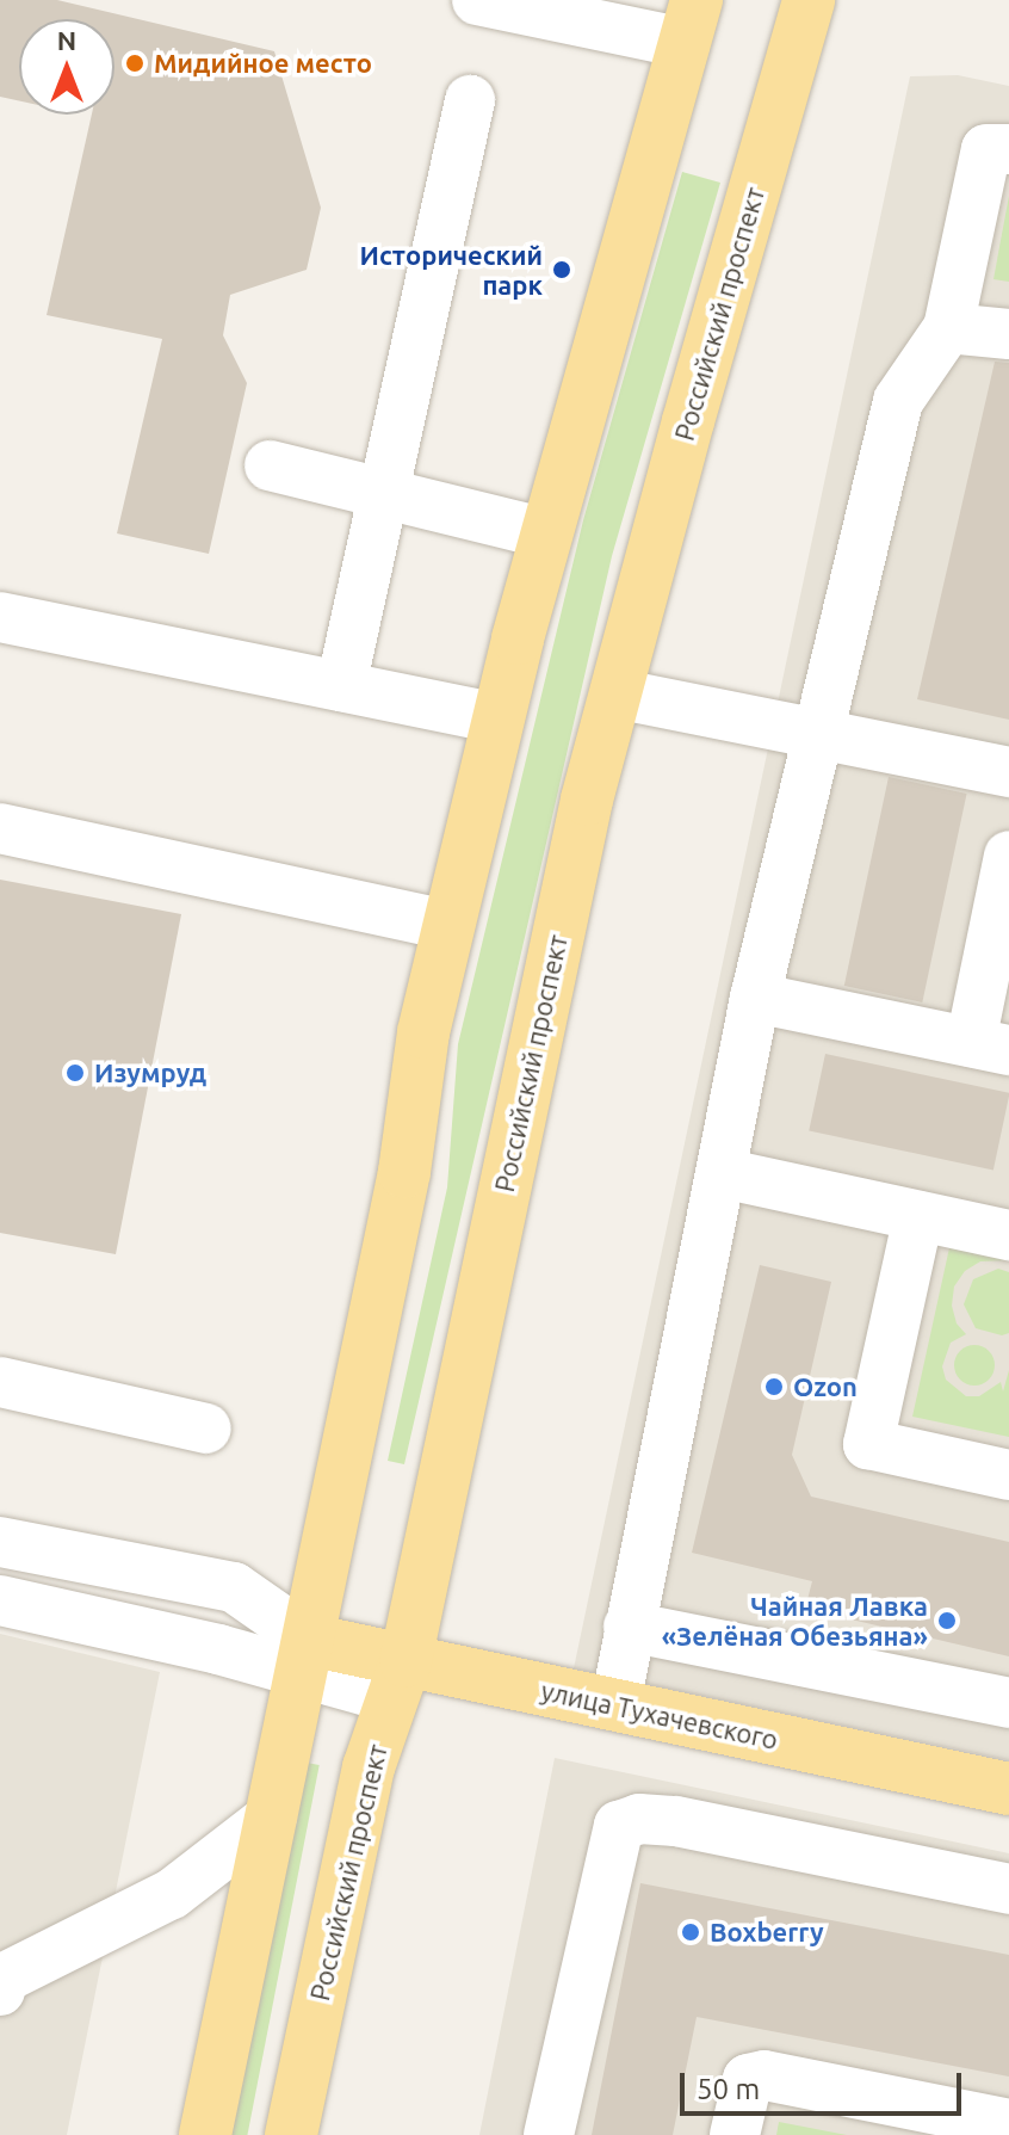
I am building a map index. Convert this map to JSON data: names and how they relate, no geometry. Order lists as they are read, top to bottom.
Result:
{
  "streets": {
    "main road": ["Российский проспект", "улица Тухачевского"]
  },
  "crossings": [
    ["Российский проспект", "улица Тухачевского"]
  ],
  "places": [
    "Мидийное место",
    "Исторический парк",
    "Изумруд",
    "Ozon",
    "Чайная Лавка «Зелёная Обезьяна»",
    "Boxberry"
  ],
  "scale_bar": "50 m",
  "north": "top"
}
